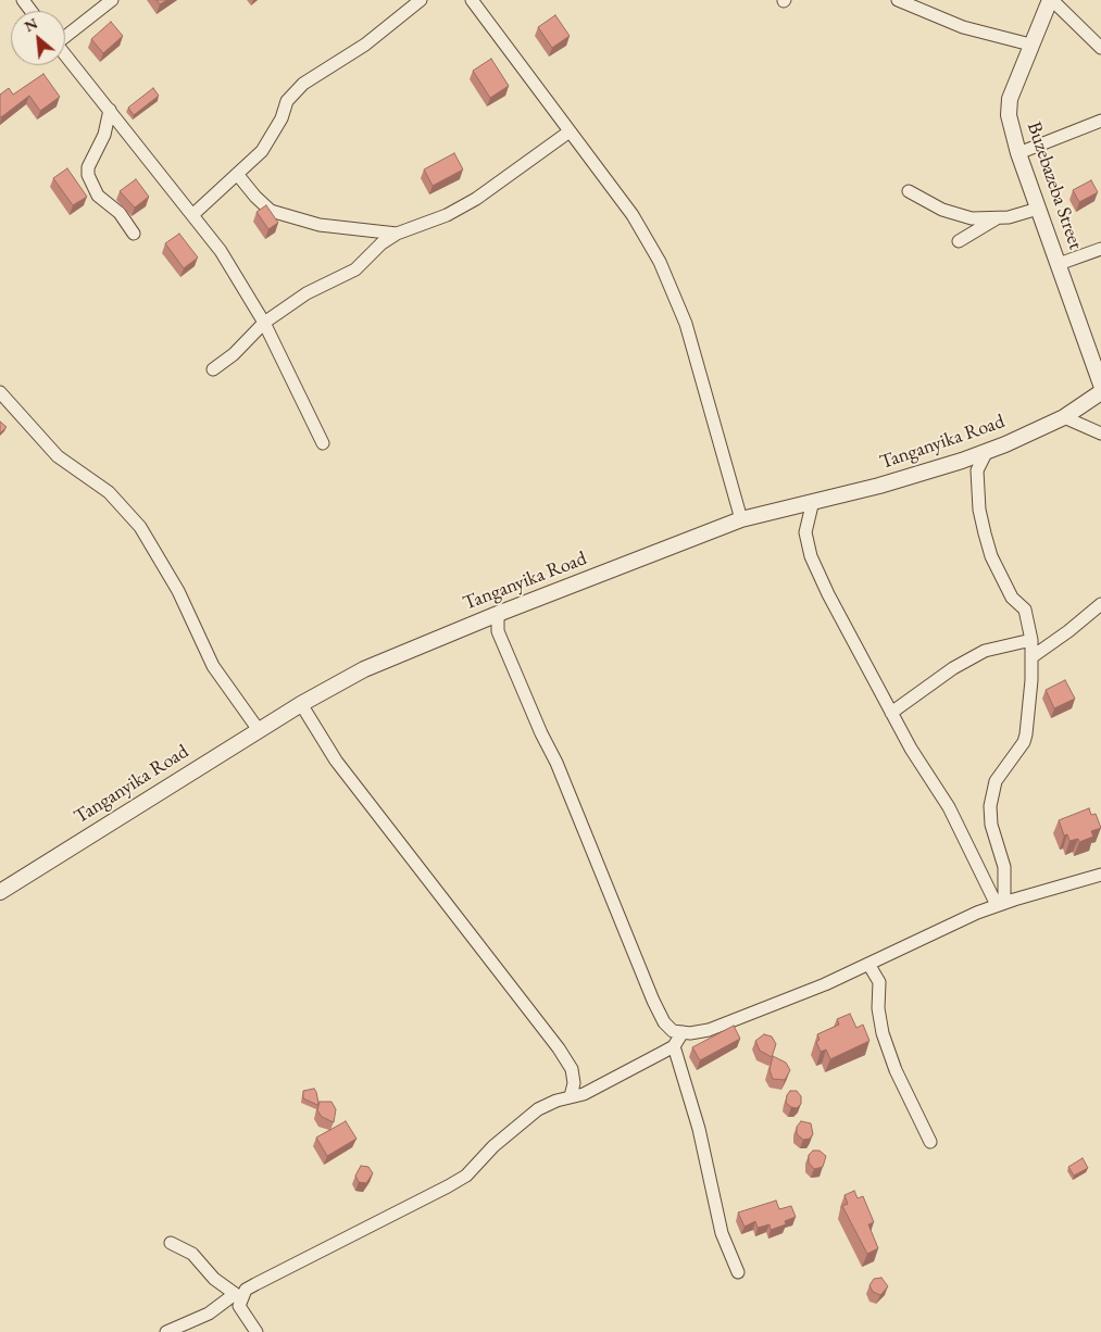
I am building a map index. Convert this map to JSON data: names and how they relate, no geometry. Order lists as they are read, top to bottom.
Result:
{
  "streets": {
    "street": ["Buzebazeba Street", "Tanganyika Road"]
  },
  "north": "top left"
}
